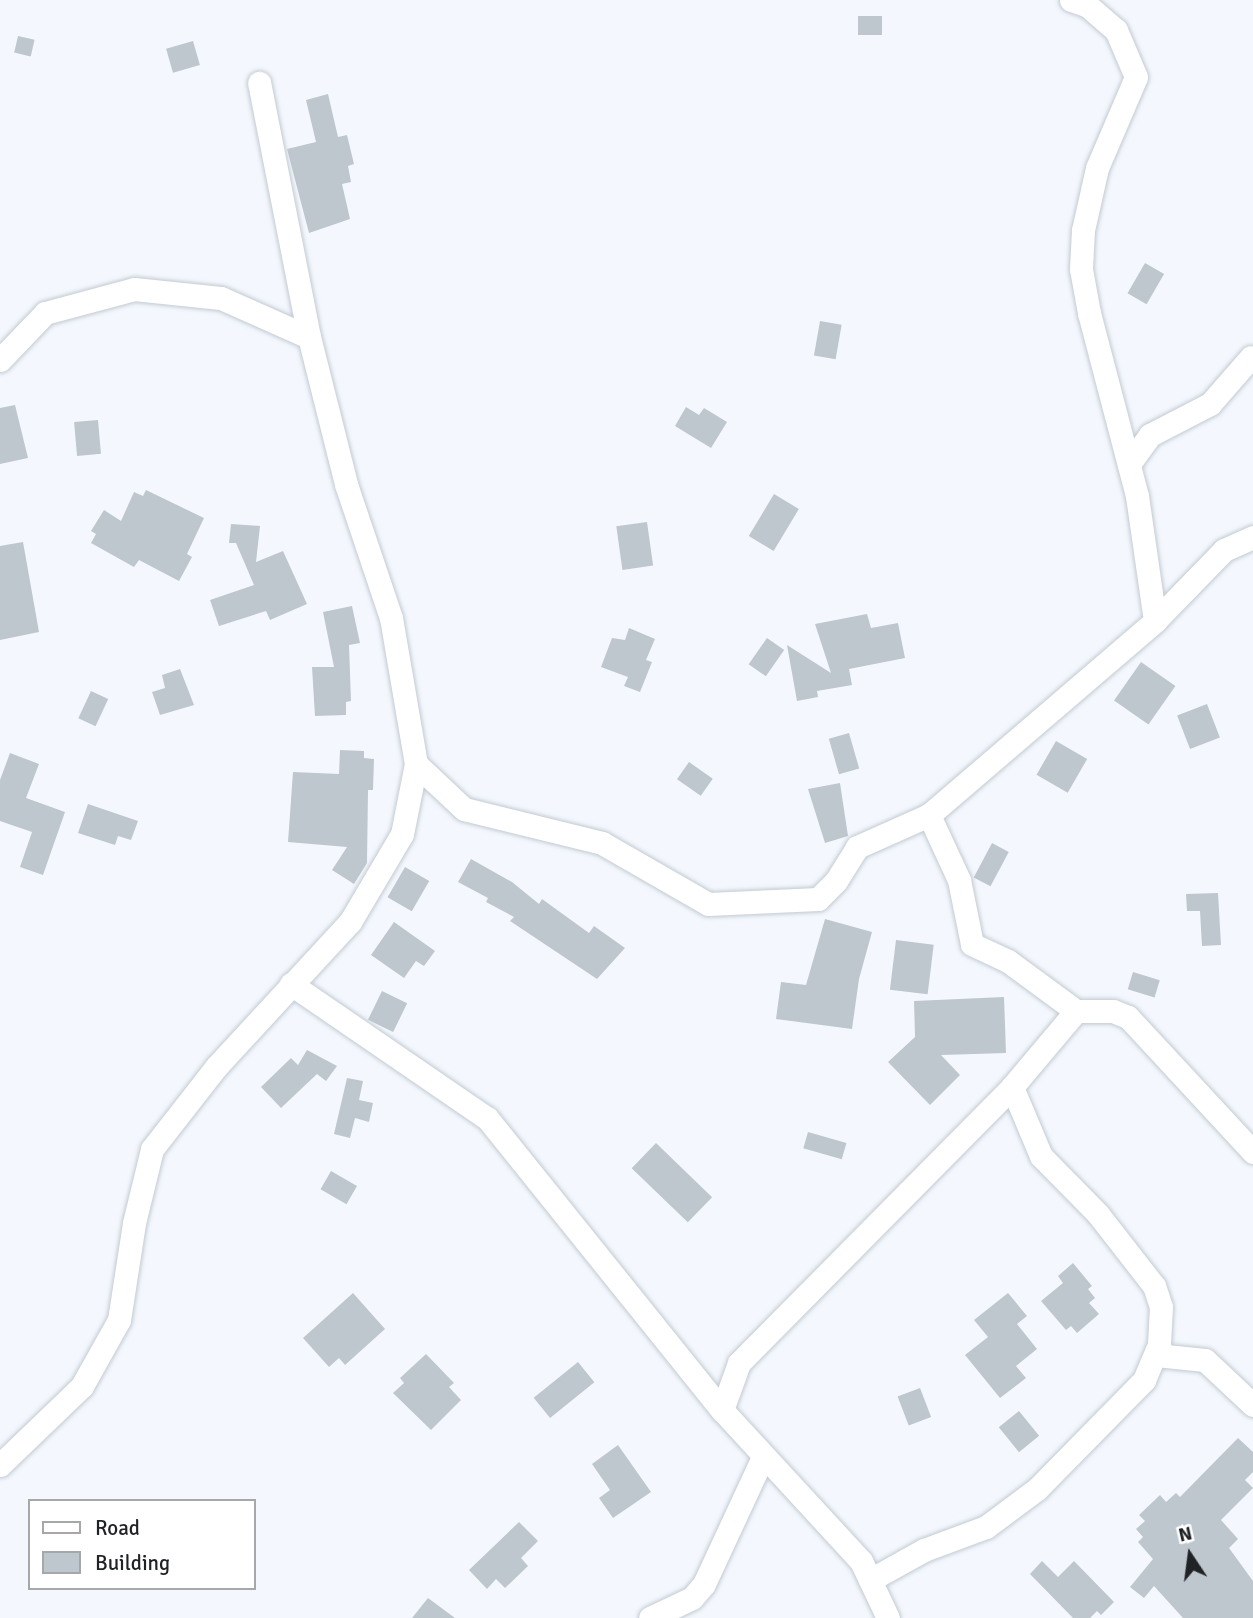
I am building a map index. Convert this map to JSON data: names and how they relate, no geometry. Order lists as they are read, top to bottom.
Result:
{
  "legend": ["Road", "Building"],
  "north": "top"
}
